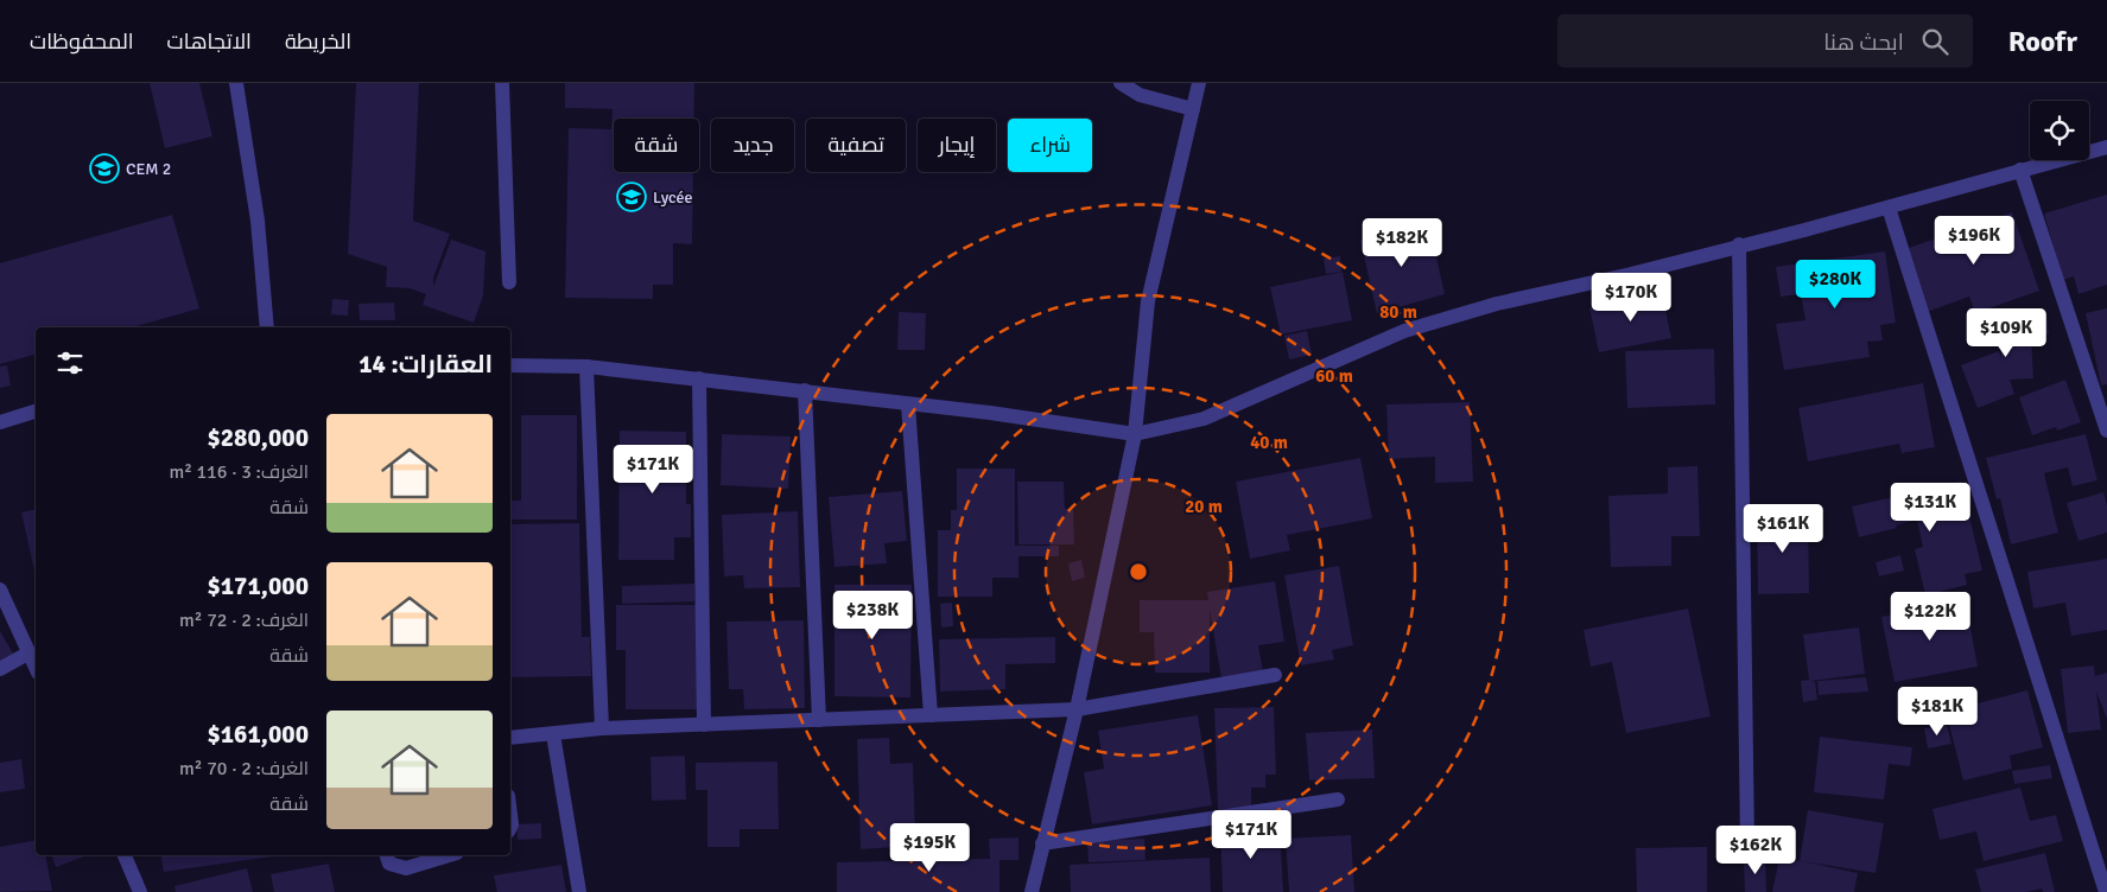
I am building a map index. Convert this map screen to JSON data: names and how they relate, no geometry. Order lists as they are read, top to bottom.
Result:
{
  "places": {
    "school or university": ["CEM 2", "Lycée"]
  },
  "page": {
    "header": "Roofr",
    "search": "ابحث هنا",
    "nav": ["الخريطة", "الاتجاهات", "المحفوظات"],
    "chip": [
      "شراء",
      "إيجار",
      "تصفية",
      "جديد",
      "شقة"
    ],
    "price": [
      "$196K",
      "$182K",
      "$280K",
      "$170K",
      "$109K",
      "$171K",
      "$131K",
      "$161K",
      "$238K",
      "$122K",
      "$181K",
      "$171K",
      "$195K",
      "$162K"
    ],
    "heading": "العقارات: 14",
    "list": [
      {
        "name": "$280,000",
        "note": "الغرف: 3 · 116 m² · شقة"
      },
      {
        "name": "$171,000",
        "note": "الغرف: 2 · 72 m² · شقة"
      },
      {
        "name": "$161,000",
        "note": "الغرف: 2 · 70 m² · شقة"
      }
    ]
  },
  "rings": [
    "80 m",
    "60 m",
    "40 m",
    "20 m"
  ]
}
